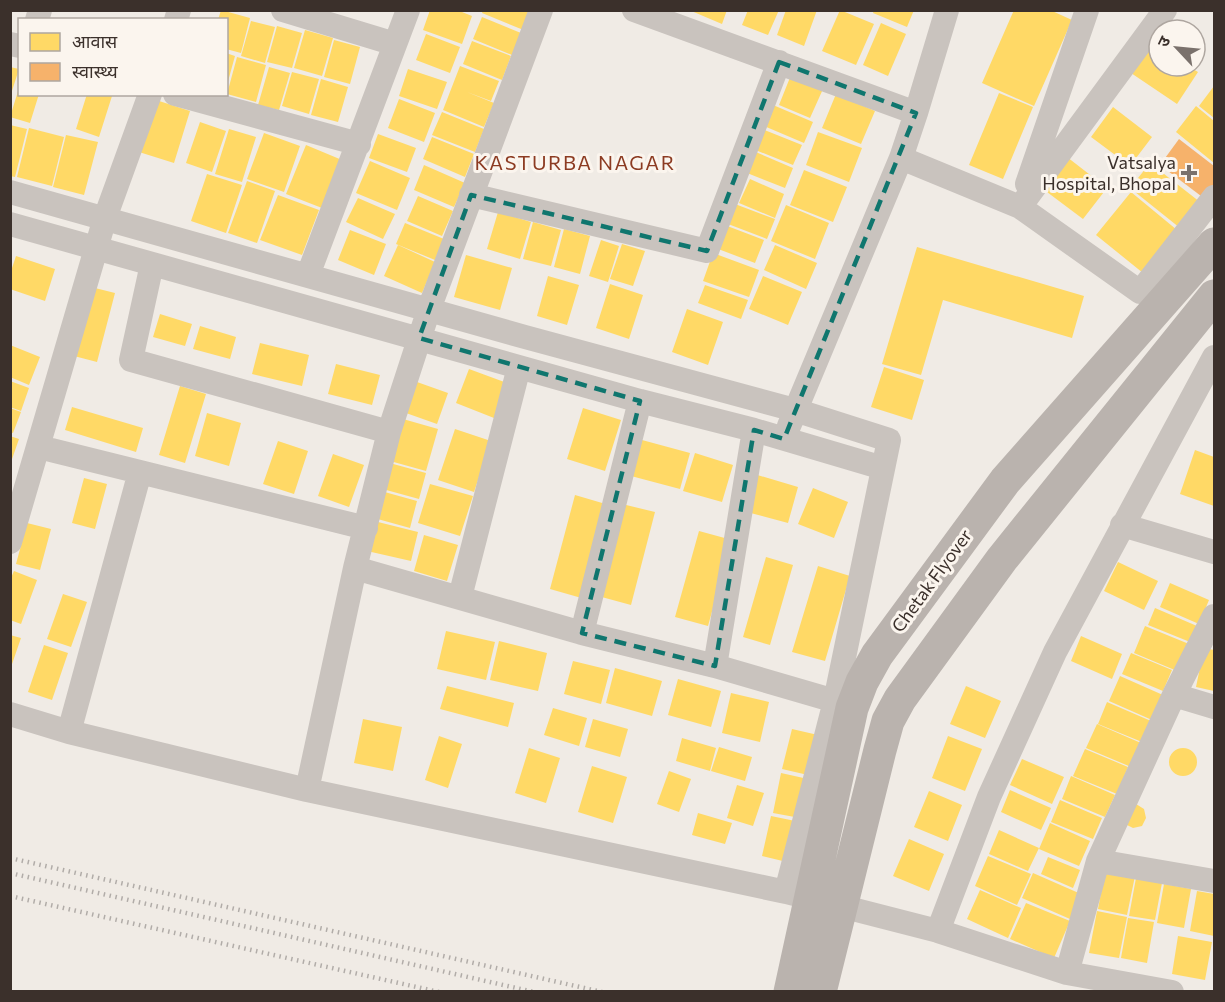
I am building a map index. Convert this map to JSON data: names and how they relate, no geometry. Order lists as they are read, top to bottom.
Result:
{
  "streets": {
    "main road": ["Chetak Flyover"]
  },
  "districts": ["KASTURBA NAGAR"],
  "places": {
    "health": ["Vatsalya Hospital, Bhopal"]
  },
  "legend": ["आवास", "स्वास्थ्य"],
  "north": "top left"
}
